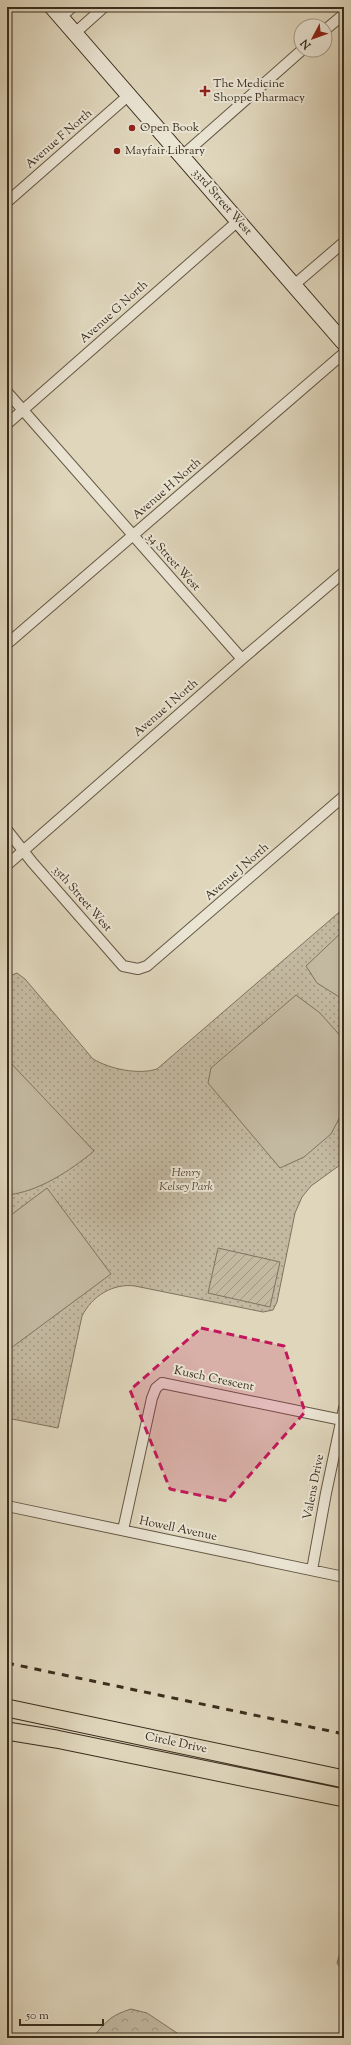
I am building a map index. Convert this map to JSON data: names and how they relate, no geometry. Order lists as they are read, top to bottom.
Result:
{
  "streets": {
    "highway": ["Circle Drive"],
    "main road": ["33rd Street West"],
    "street": [
      "Avenue F North",
      "Avenue G North",
      "Avenue H North",
      "34 Street West",
      "Avenue I North",
      "Avenue J North",
      "35th Street West",
      "Kusch Crescent",
      "Valens Drive",
      "Howell Avenue"
    ]
  },
  "crossings": [
    ["Avenue F North", "33rd Street West"],
    ["33rd Street West", "Avenue G North"],
    ["Avenue G North", "34 Street West"],
    ["Avenue H North", "34 Street West"],
    ["34 Street West", "Avenue I North"],
    ["Avenue I North", "35th Street West"],
    ["Avenue J North", "35th Street West"],
    ["Kusch Crescent", "Valens Drive"],
    ["Kusch Crescent", "Howell Avenue"],
    ["Valens Drive", "Howell Avenue"]
  ],
  "parks": ["Henry Kelsey Park"],
  "places": {
    "health": ["The Medicine Shoppe Pharmacy"],
    "other": ["Open Book", "Mayfair Library"]
  },
  "scale_bar": "50 m",
  "north": "bottom left"
}
